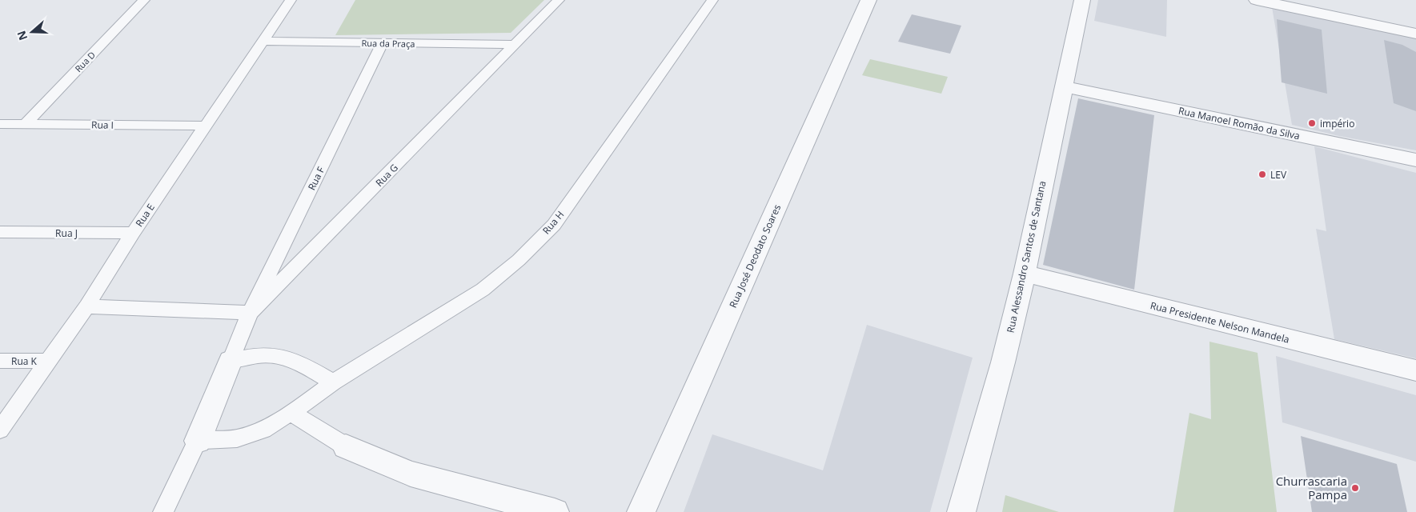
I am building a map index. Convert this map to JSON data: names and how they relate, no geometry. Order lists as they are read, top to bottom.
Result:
{
  "streets": {
    "street": [
      "Rua Manoel Romão da Silva",
      "Rua José Deodato Soares",
      "Rua Alessandro Santos de Santana",
      "Rua Presidente Nelson Mandela"
    ],
    "lane": [
      "Rua da Praça",
      "Rua D",
      "Rua I",
      "Rua G",
      "Rua F",
      "Rua E",
      "Rua H",
      "Rua J",
      "Rua K"
    ]
  },
  "crossings": [
    ["Rua da Praça", "Rua G"],
    ["Rua da Praça", "Rua F"],
    ["Rua da Praça", "Rua E"],
    ["Rua D", "Rua I"],
    ["Rua Manoel Romão da Silva", "Rua Alessandro Santos de Santana"],
    ["Rua I", "Rua E"],
    ["Rua G", "Rua F"],
    ["Rua E", "Rua J"],
    ["Rua E", "Rua K"],
    ["Rua Alessandro Santos de Santana", "Rua Presidente Nelson Mandela"]
  ],
  "places": ["império", "LEV", "Churrascaria Pampa"],
  "north": "left"
}
